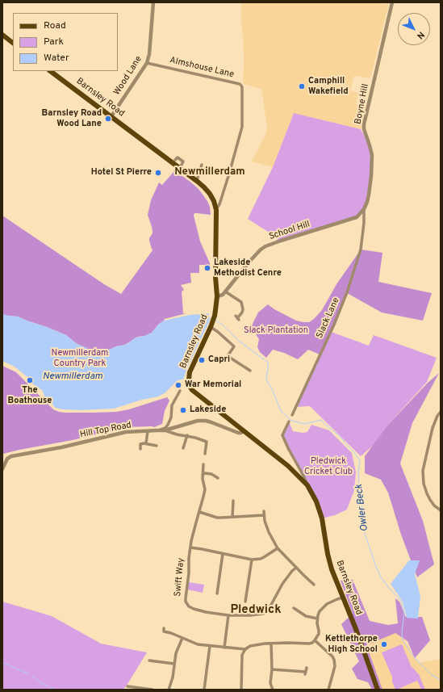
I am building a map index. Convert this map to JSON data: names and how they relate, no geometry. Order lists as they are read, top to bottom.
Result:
{
  "streets": {
    "main road": ["Barnsley Road"],
    "street": [
      "Almshouse Lane",
      "Wood Lane",
      "Boyne Hill",
      "School Hill",
      "Slack Lane",
      "Hill Top Road",
      "Swift Way"
    ]
  },
  "crossings": [
    ["Almshouse Lane", "Wood Lane"],
    ["Almshouse Lane", "Barnsley Road"],
    ["Wood Lane", "Barnsley Road"],
    ["Barnsley Road", "School Hill"],
    ["Barnsley Road", "Hill Top Road"],
    ["Boyne Hill", "Slack Lane"]
  ],
  "districts": ["Newmillerdam", "Pledwick"],
  "water": ["Newmillerdam", "Owler Beck"],
  "parks": ["Slack Plantation", "Newmillerdam Country Park", "Pledwick Cricket Club"],
  "places": [
    "Camphill Wakefield",
    "Barnsley Road Wood Lane",
    "Hotel St Pierre",
    "Lakeside Methodist Cenre",
    "Capri",
    "The Boathouse",
    "War Memorial",
    "Lakeside",
    "Kettlethorpe High School"
  ],
  "legend": ["Road", "Park", "Water"],
  "north": "bottom right"
}
